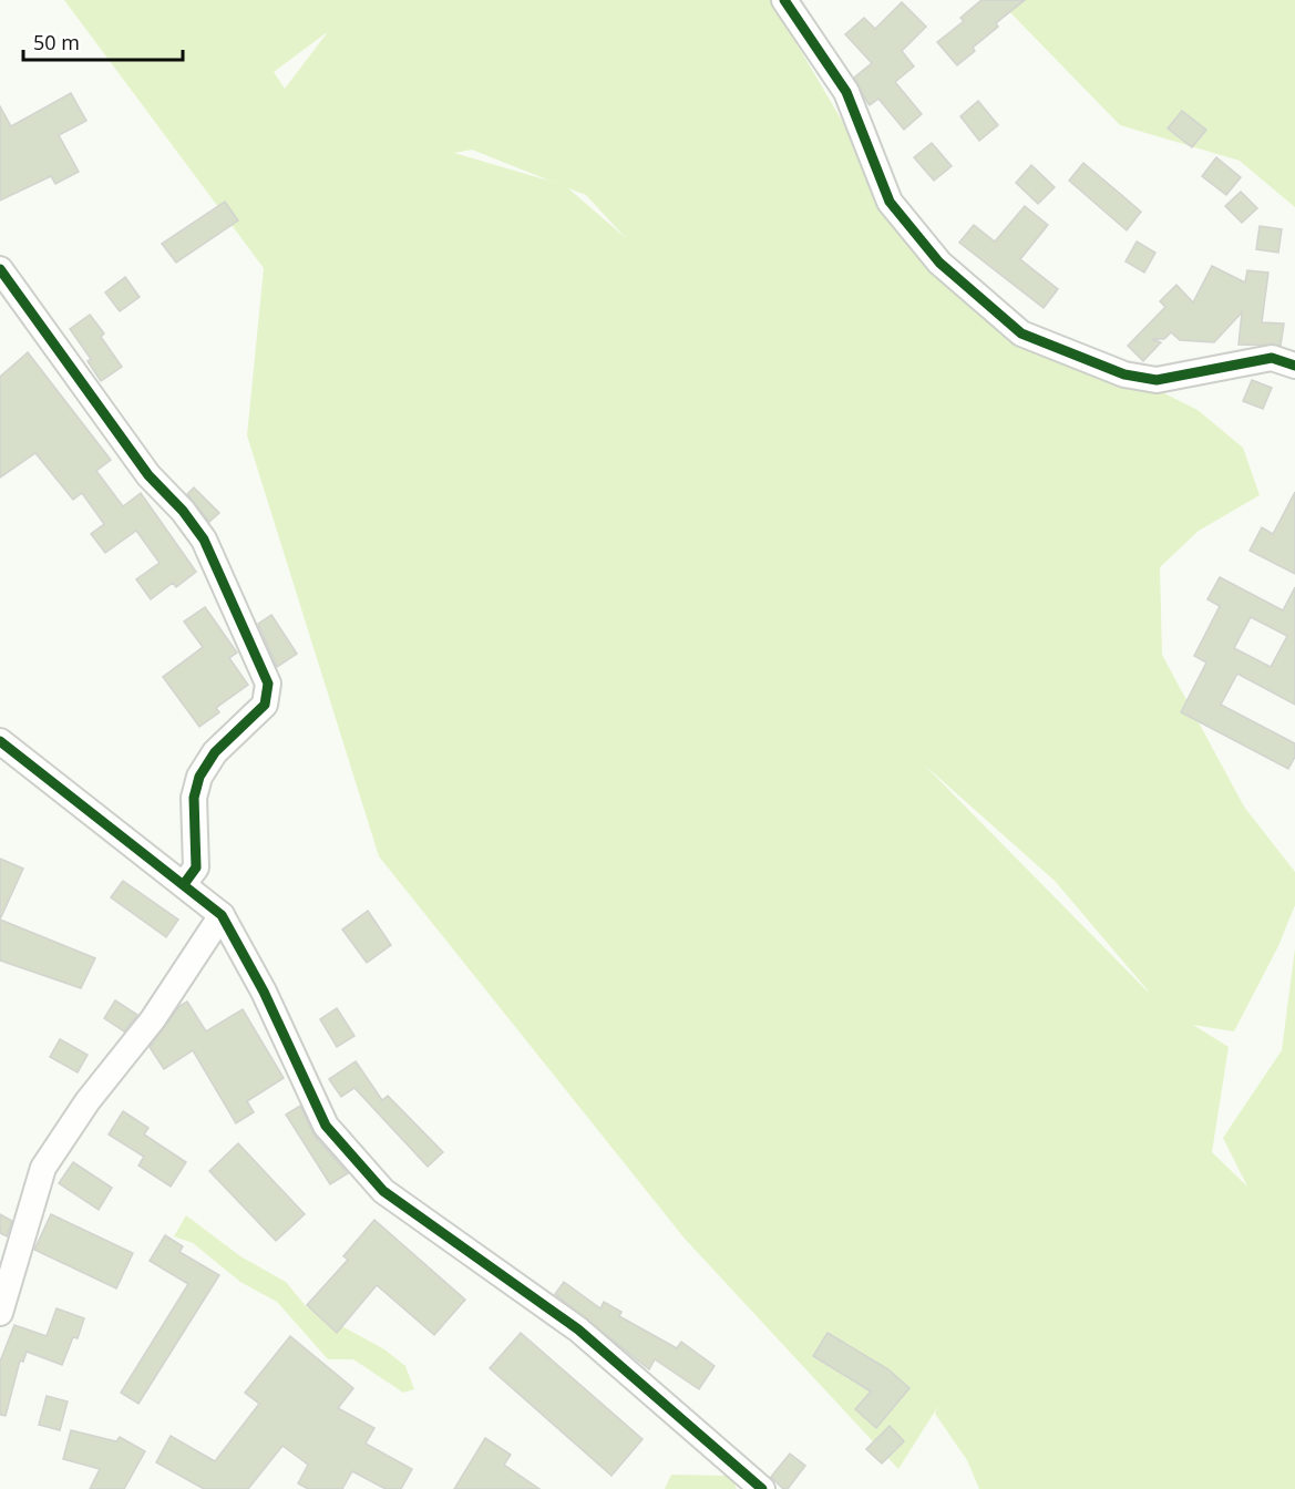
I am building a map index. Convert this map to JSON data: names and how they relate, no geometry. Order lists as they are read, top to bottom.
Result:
{
  "scale_bar": "50 m"
}
